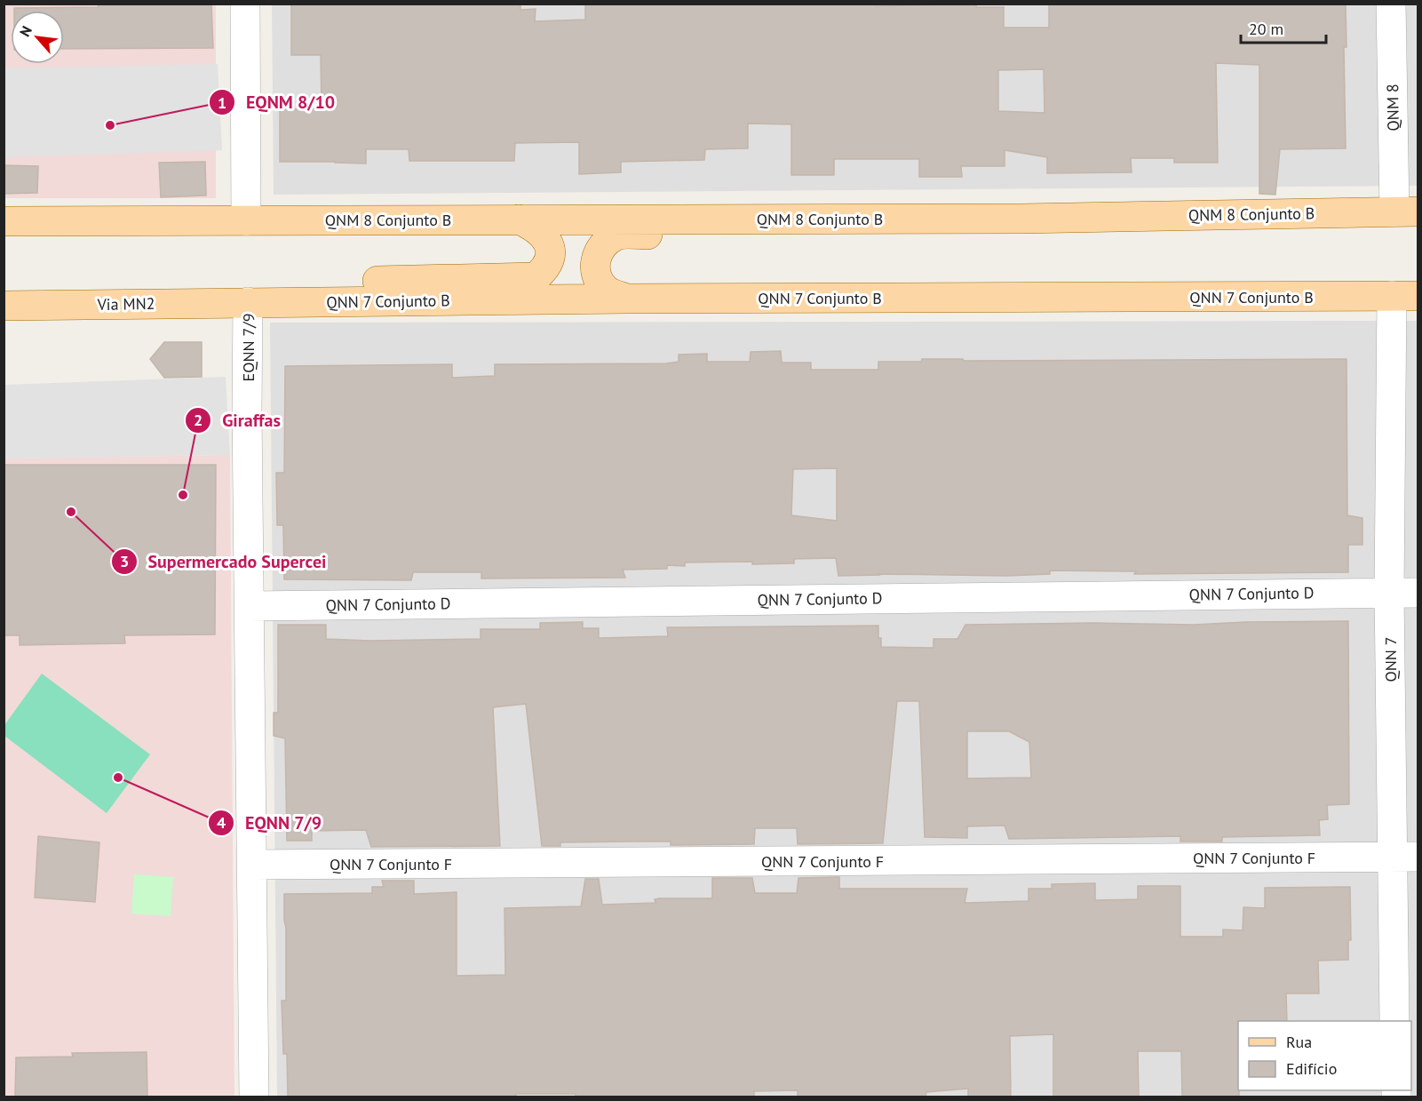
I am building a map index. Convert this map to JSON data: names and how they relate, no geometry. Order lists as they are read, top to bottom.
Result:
{
  "streets": {
    "main road": ["QNM 8 Conjunto B", "QNN 7 Conjunto B", "Via MN2"],
    "street": [
      "QNM 8",
      "EQNN 7/9",
      "QNN 7 Conjunto D",
      "QNN 7",
      "QNN 7 Conjunto F"
    ]
  },
  "crossings": [
    ["QNM 8", "QNM 8 Conjunto B"],
    ["QNN 7 Conjunto B", "Via MN2"],
    ["QNN 7 Conjunto B", "EQNN 7/9"],
    ["QNN 7 Conjunto B", "QNN 7"],
    ["Via MN2", "EQNN 7/9"],
    ["EQNN 7/9", "QNN 7 Conjunto D"],
    ["EQNN 7/9", "QNN 7 Conjunto F"],
    ["QNN 7 Conjunto D", "QNN 7"],
    ["QNN 7", "QNN 7 Conjunto F"]
  ],
  "places": [
    "EQNM 8/10",
    "Giraffas",
    "Supermercado Supercei",
    "EQNN 7/9"
  ],
  "legend": ["Rua", "Edifício"],
  "scale_bar": "20 m",
  "north": "top left"
}
